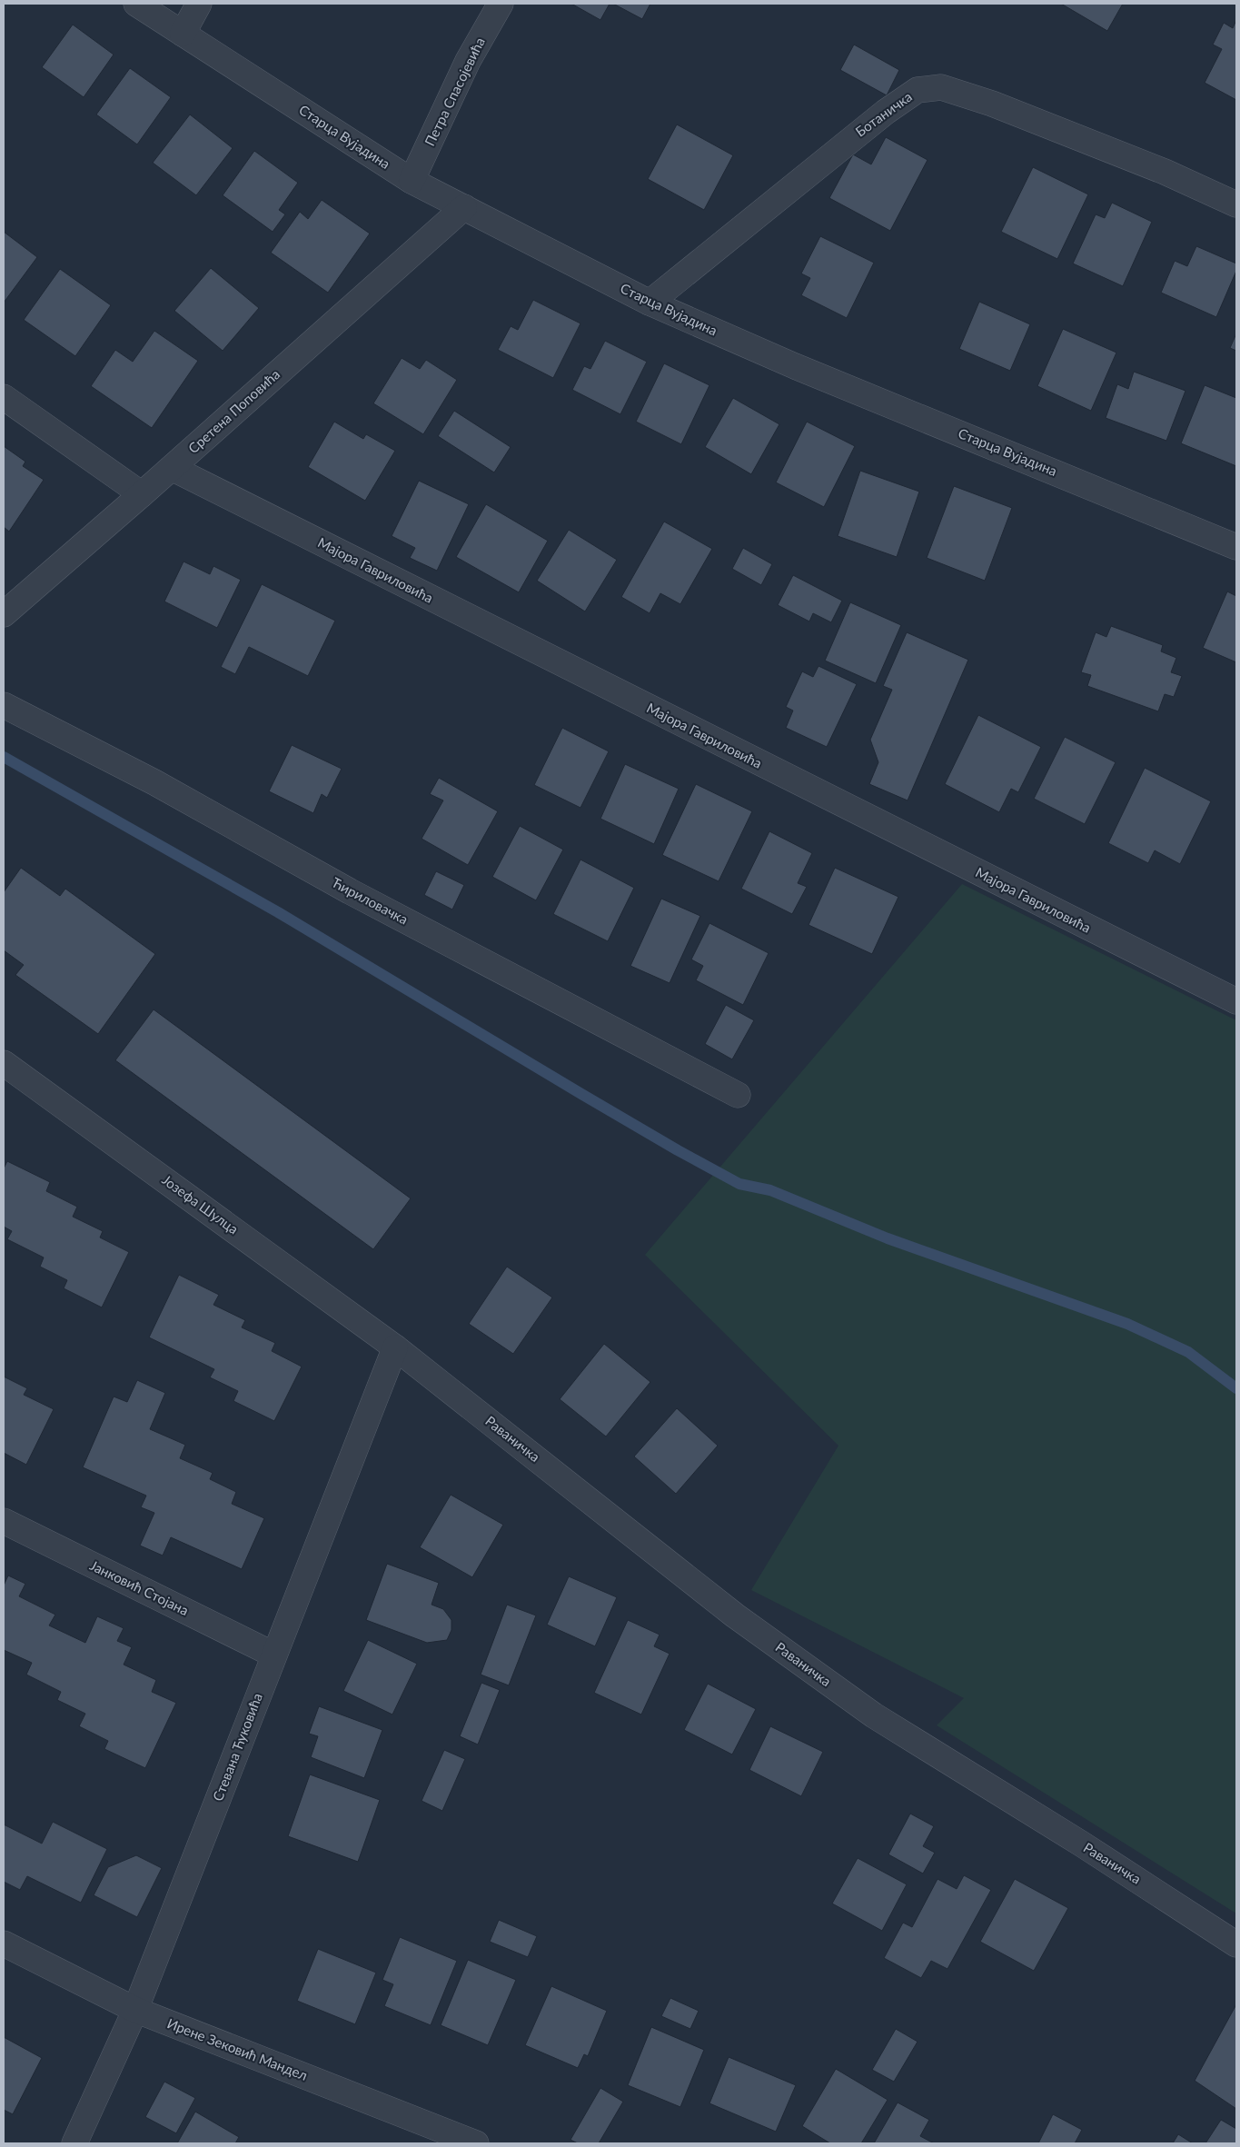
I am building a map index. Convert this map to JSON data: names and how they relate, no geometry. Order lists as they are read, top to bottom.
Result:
{
  "streets": {
    "street": [
      "Петра Спасојевића",
      "Ботаничка",
      "Старца Вујадина",
      "Сретена Поповића",
      "Мајора Гавриловића",
      "Ћириловачка",
      "Јозефа Шулца",
      "Раваничка",
      "Јанковић Стојана",
      "Стевана Ћуковића",
      "Ирене Зековић Мандел"
    ]
  },
  "crossings": [
    ["Петра Спасојевића", "Старца Вујадина"],
    ["Ботаничка", "Старца Вујадина"],
    ["Старца Вујадина", "Сретена Поповића"],
    ["Сретена Поповића", "Мајора Гавриловића"],
    ["Јозефа Шулца", "Раваничка"],
    ["Јозефа Шулца", "Стевана Ћуковића"],
    ["Раваничка", "Стевана Ћуковића"],
    ["Јанковић Стојана", "Стевана Ћуковића"],
    ["Стевана Ћуковића", "Ирене Зековић Мандел"]
  ]
}
